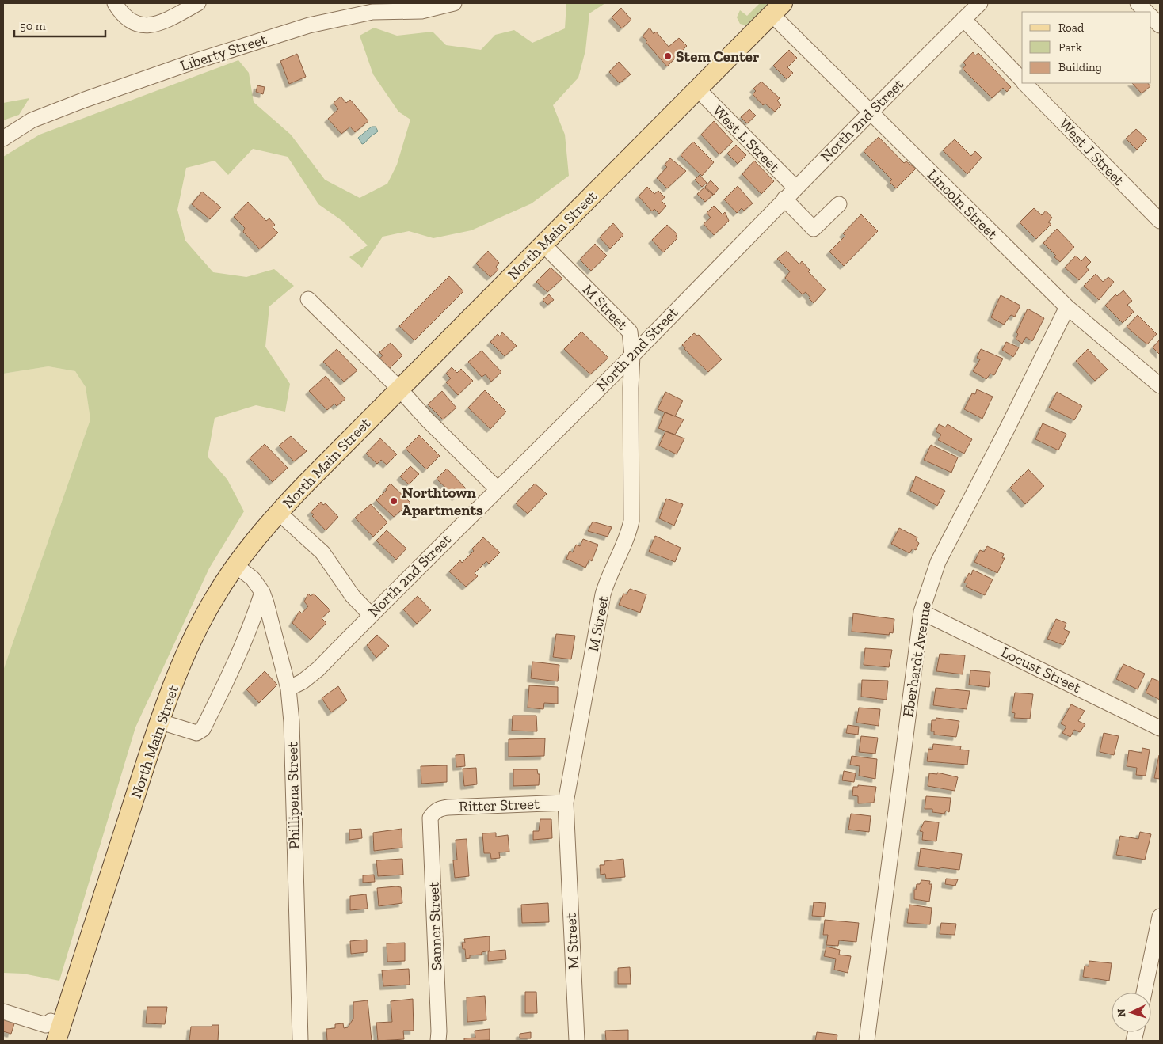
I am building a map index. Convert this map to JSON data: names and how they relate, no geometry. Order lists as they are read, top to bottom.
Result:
{
  "streets": {
    "main road": ["North Main Street"],
    "street": [
      "Liberty Street",
      "North 2nd Street",
      "West L Street",
      "West J Street",
      "Lincoln Street",
      "M Street",
      "Eberhardt Avenue",
      "Locust Street",
      "Phillipena Street",
      "Ritter Street",
      "Sanner Street"
    ]
  },
  "crossings": [
    ["North 2nd Street", "West L Street"],
    ["North 2nd Street", "West J Street"],
    ["North 2nd Street", "Lincoln Street"],
    ["North 2nd Street", "M Street"],
    ["North 2nd Street", "Phillipena Street"],
    ["West L Street", "North Main Street"],
    ["Lincoln Street", "North Main Street"],
    ["Lincoln Street", "Eberhardt Avenue"],
    ["North Main Street", "M Street"],
    ["North Main Street", "Phillipena Street"],
    ["M Street", "Ritter Street"],
    ["Eberhardt Avenue", "Locust Street"],
    ["Ritter Street", "Sanner Street"]
  ],
  "places": ["Stem Center", "Northtown Apartments"],
  "legend": ["Road", "Park", "Building"],
  "scale_bar": "50 m",
  "north": "left"
}
